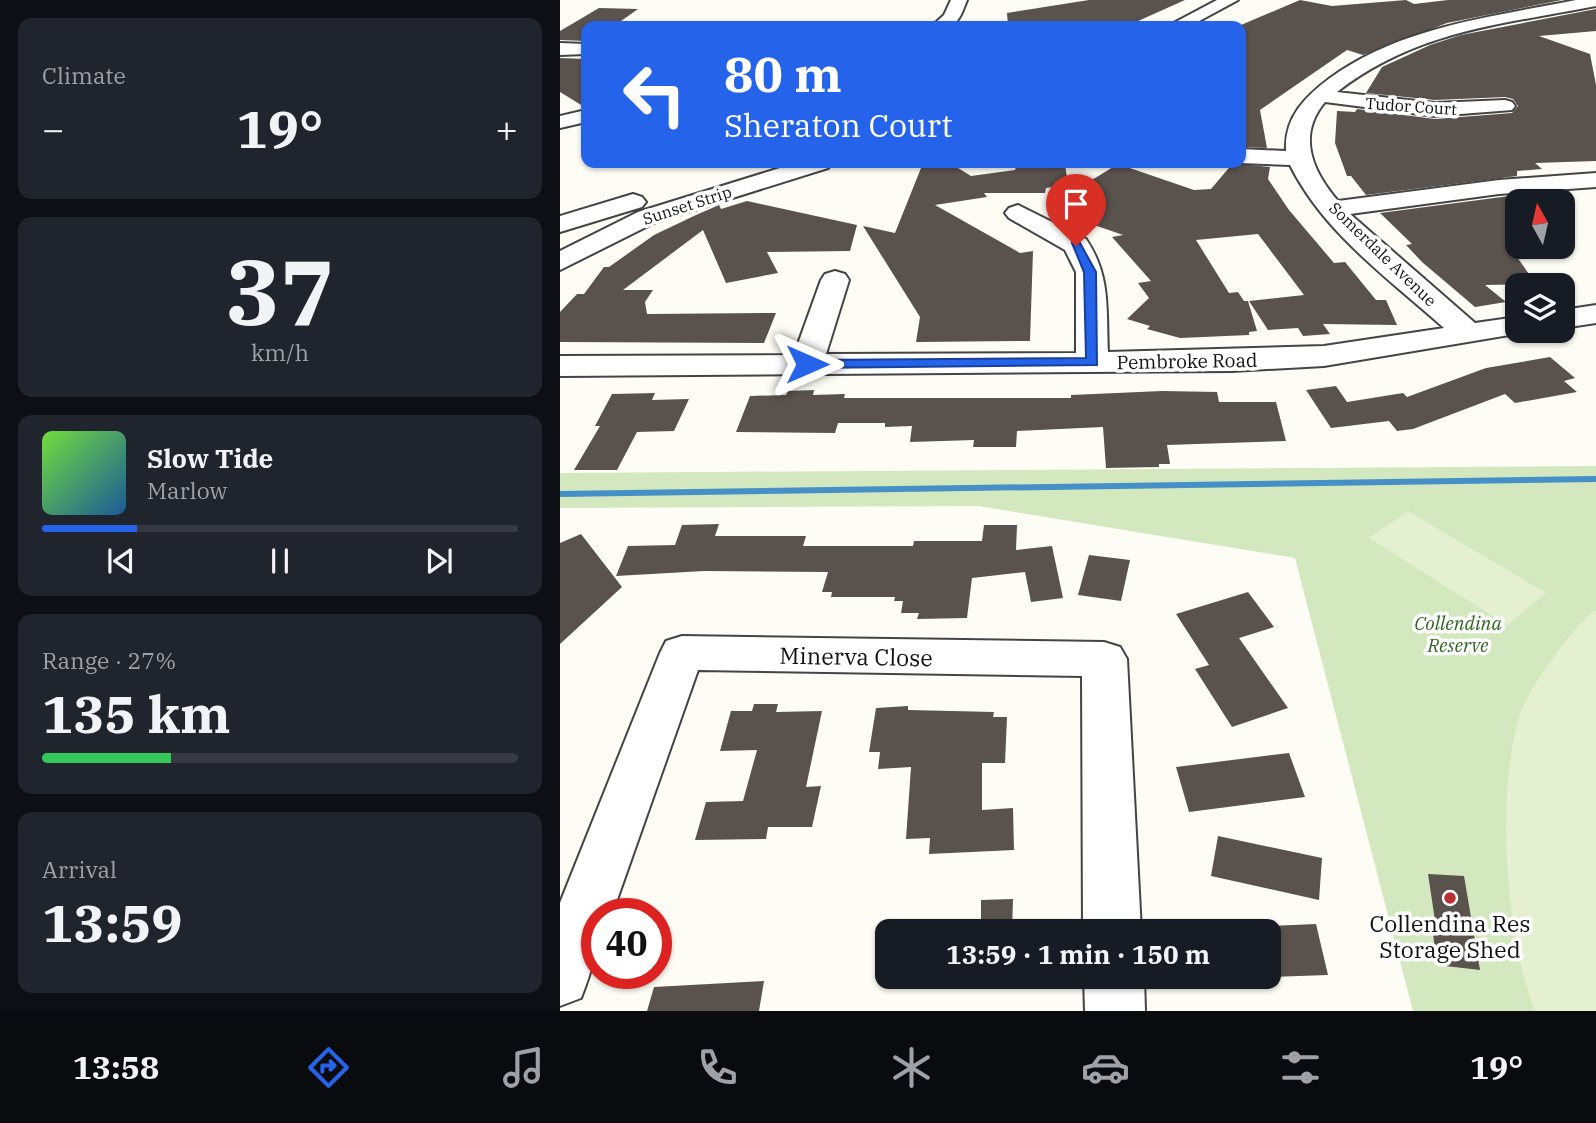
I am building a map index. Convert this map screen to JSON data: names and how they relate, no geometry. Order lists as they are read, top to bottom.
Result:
{
  "streets": {
    "street": [
      "Tudor Court",
      "Sunset Strip",
      "Somerdale Avenue",
      "Pembroke Road",
      "Minerva Close"
    ]
  },
  "crossings": [
    ["Tudor Court", "Somerdale Avenue"],
    ["Somerdale Avenue", "Pembroke Road"]
  ],
  "parks": ["Collendina Reserve"],
  "places": ["Collendina Res Storage Shed"],
  "north": "top",
  "page": {
    "tile": [
      "Climate",
      ["37", "km/h"],
      ["Range · 27%", "135 km"],
      ["Arrival", "13:59"]
    ],
    "turn": ["80 m", "Sheraton Court"],
    "heat": ["−", "19°", "+"],
    "song": ["Slow Tide", "Marlow"],
    "limit": "40",
    "trip": "13:59 · 1 min · 150 m",
    "tabs": ["13:58", "19°"]
  }
}
